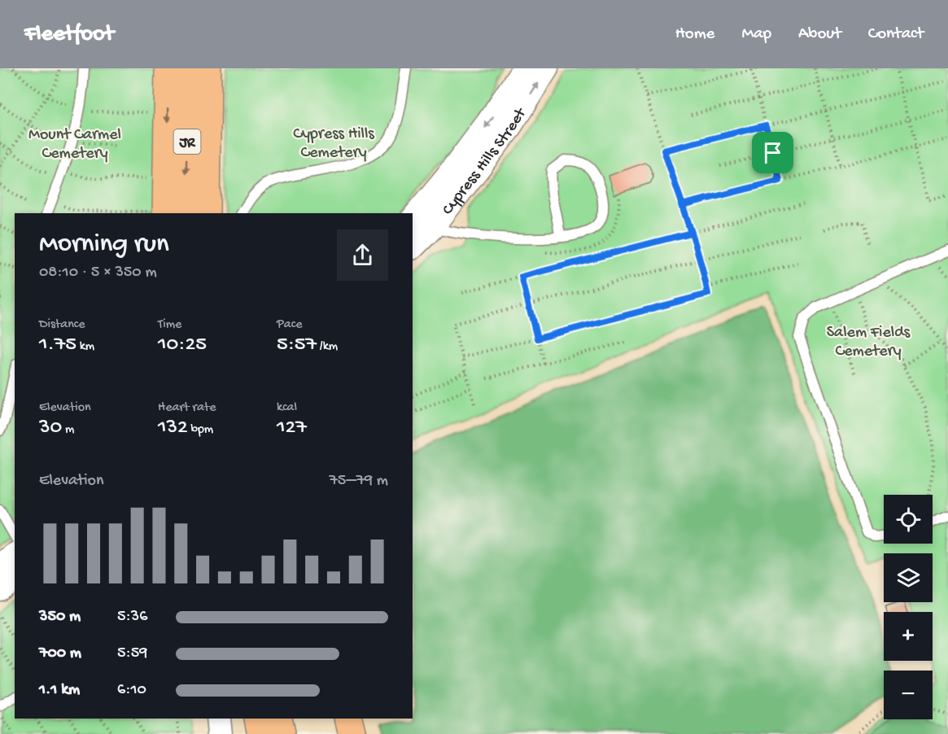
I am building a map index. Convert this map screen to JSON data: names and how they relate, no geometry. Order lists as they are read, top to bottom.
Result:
{
  "streets": {
    "highway": ["JR"],
    "street": ["Cypress Hills Street"]
  },
  "parks": ["Cypress Hills Cemetery", "Mount Carmel Cemetery", "Salem Fields Cemetery"],
  "page": {
    "header": "Fleetfoot",
    "nav": [
      "Home",
      "Map",
      "About",
      "Contact"
    ],
    "heading": ["Morning run", "08:10 · 5 × 350 m"],
    "stats": [
      ["Distance", "1.75 km"],
      ["Time", "10:25"],
      ["Pace", "5:57 /km"],
      ["Elevation", "30 m"],
      ["Heart rate", "132 bpm"],
      ["kcal", "127"]
    ],
    "chart": ["Elevation", "75–79 m"],
    "map_buttons": ["+", "−"],
    "list": [
      {
        "name": "350 m",
        "note": "5:36"
      },
      {
        "name": "700 m",
        "note": "5:59"
      },
      {
        "name": "1.1 km",
        "note": "6:10"
      }
    ]
  }
}
